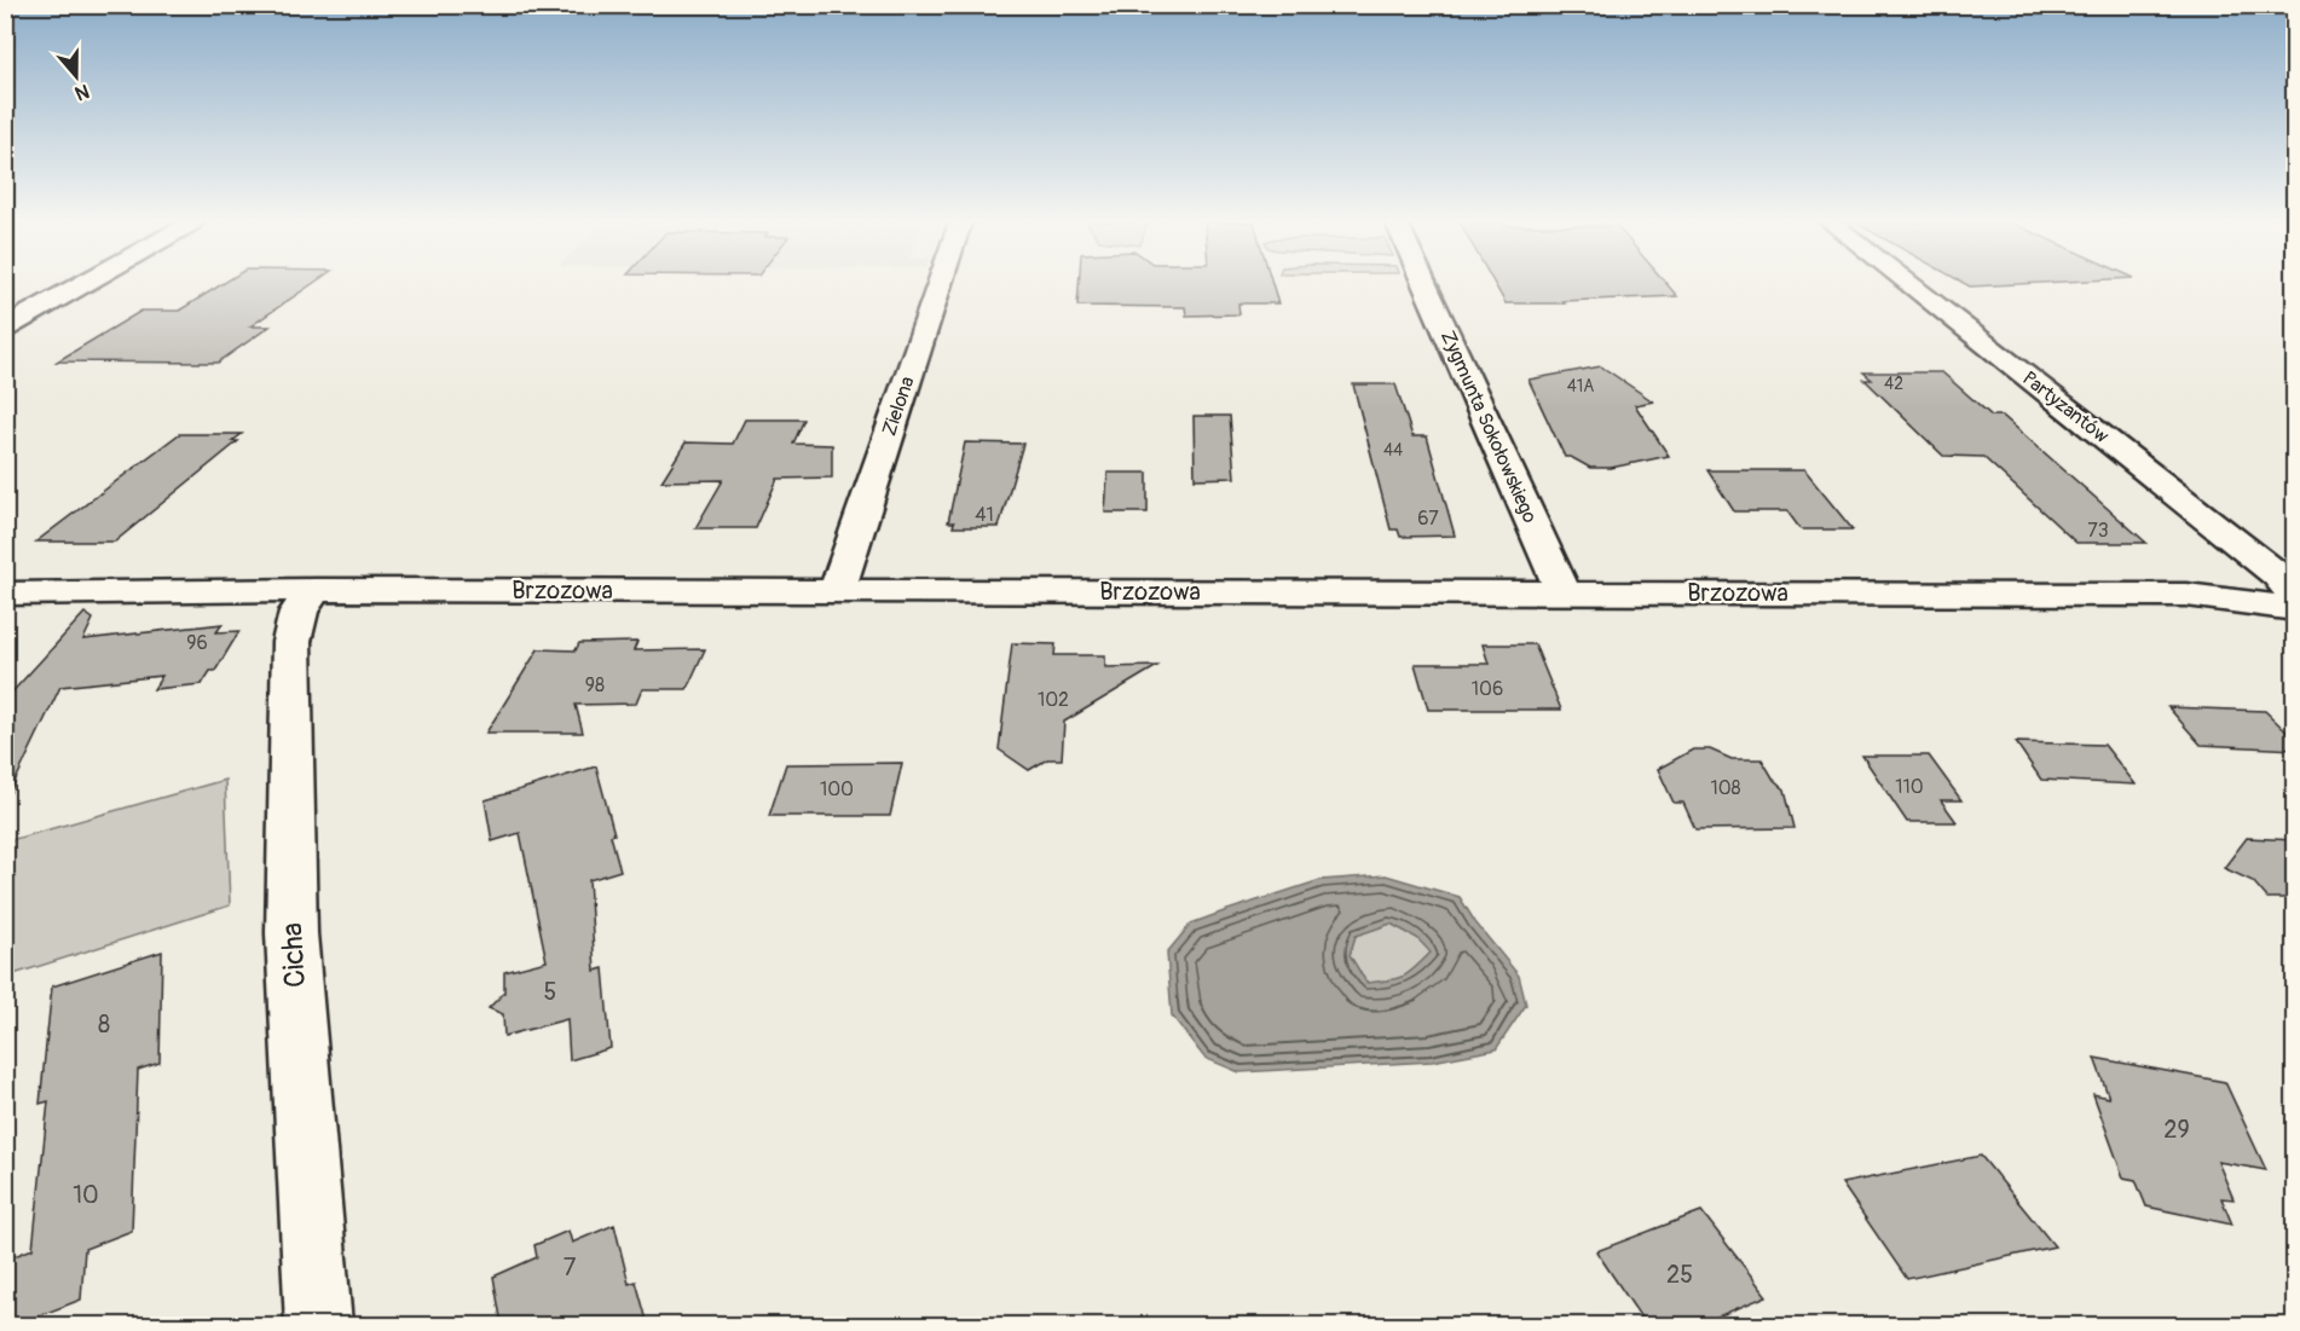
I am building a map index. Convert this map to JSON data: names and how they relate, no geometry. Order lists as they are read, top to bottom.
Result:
{
  "streets": {
    "street": [
      "Zielona",
      "Partyzantów",
      "Zygmunta Sokołowskiego",
      "Brzozowa",
      "Cicha"
    ]
  },
  "crossings": [
    ["Zielona", "Brzozowa"],
    ["Zygmunta Sokołowskiego", "Brzozowa"],
    ["Brzozowa", "Cicha"]
  ],
  "house_numbers": [
    "42",
    "41A",
    "44",
    "41",
    "67",
    "73",
    "96",
    "98",
    "106",
    "102",
    "110",
    "108",
    "100",
    "5",
    "8",
    "29",
    "10",
    "7",
    "25"
  ],
  "north": "bottom"
}
